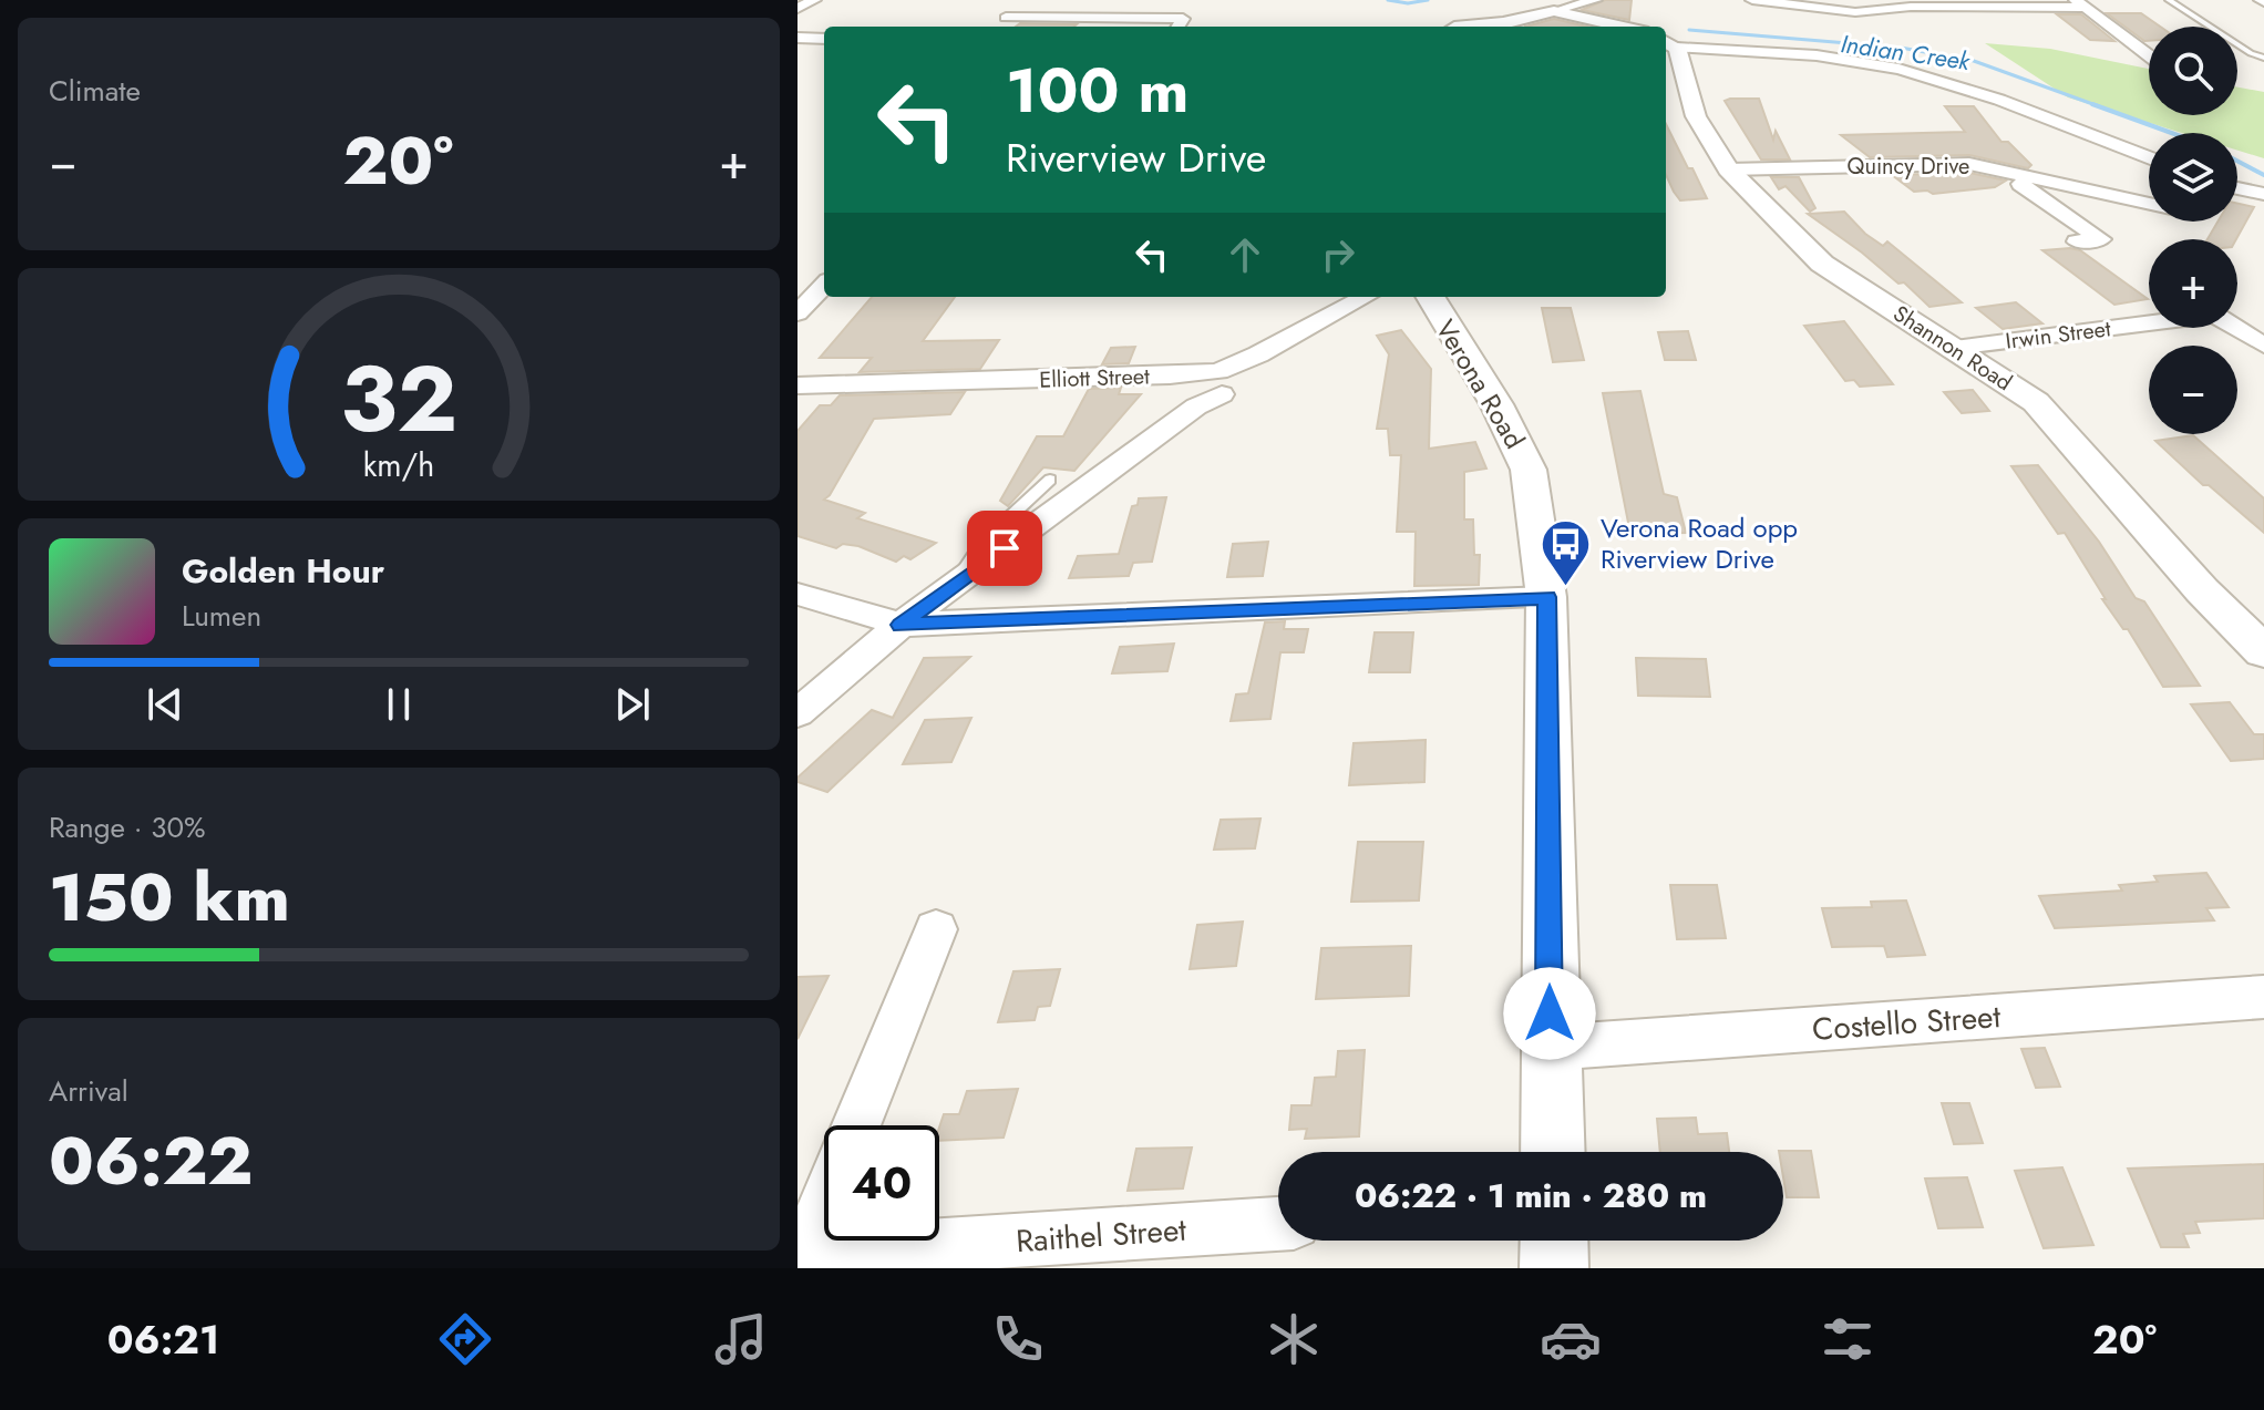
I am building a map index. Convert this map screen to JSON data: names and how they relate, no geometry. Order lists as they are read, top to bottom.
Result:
{
  "streets": {
    "street": [
      "Quincy Drive",
      "Irwin Street",
      "Shannon Road",
      "Elliott Street",
      "Verona Road",
      "Costello Street",
      "Raithel Street"
    ]
  },
  "crossings": [
    ["Quincy Drive", "Shannon Road"],
    ["Irwin Street", "Shannon Road"],
    ["Verona Road", "Costello Street"]
  ],
  "water": ["Indian Creek"],
  "places": {
    "bus stop": ["Verona Road opp Riverview Drive"]
  },
  "page": {
    "tile": [
      "Climate",
      ["Range · 30%", "150 km"],
      ["Arrival", "06:22"]
    ],
    "map_buttons": ["+", "−"],
    "turn": ["100 m", "Riverview Drive"],
    "heat": ["−", "20°", "+"],
    "song": ["Golden Hour", "Lumen"],
    "limit": "40",
    "trip": "06:22 · 1 min · 280 m",
    "tabs": ["06:21", "20°"],
    "gauge": ["32", "km/h"]
  }
}
